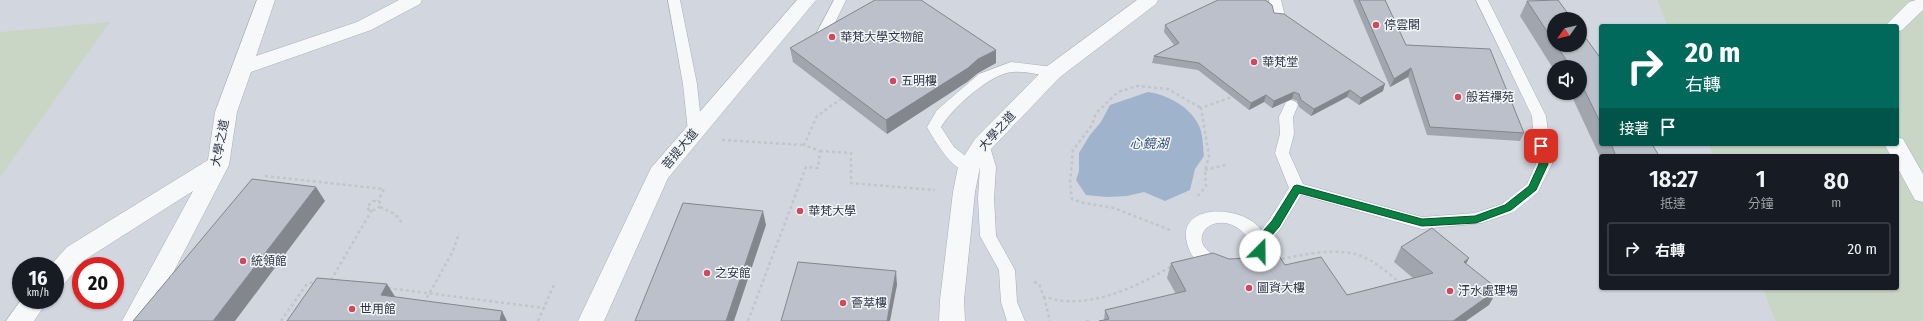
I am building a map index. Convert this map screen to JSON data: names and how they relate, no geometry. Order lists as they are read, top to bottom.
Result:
{
  "streets": {
    "street": ["大學之道", "菩提大道"]
  },
  "water": ["心鏡湖"],
  "places": [
    "停雲閣",
    "華梵大學文物館",
    "華梵堂",
    "五明樓",
    "般若禪苑",
    "華梵大學",
    "統領館",
    "之安館",
    "圖資大樓",
    "汙水處理場",
    "薈萃樓",
    "世用館"
  ],
  "north": "bottom left",
  "page": {
    "turn": ["20 m", "右轉"],
    "then": "接著",
    "eta": [
      "18:27",
      "抵達",
      "1",
      "分鐘",
      "80",
      "m"
    ],
    "list": [
      {
        "name": "右轉",
        "value": "20 m"
      }
    ],
    "speed": "16 km/h",
    "limit": "20"
  }
}
